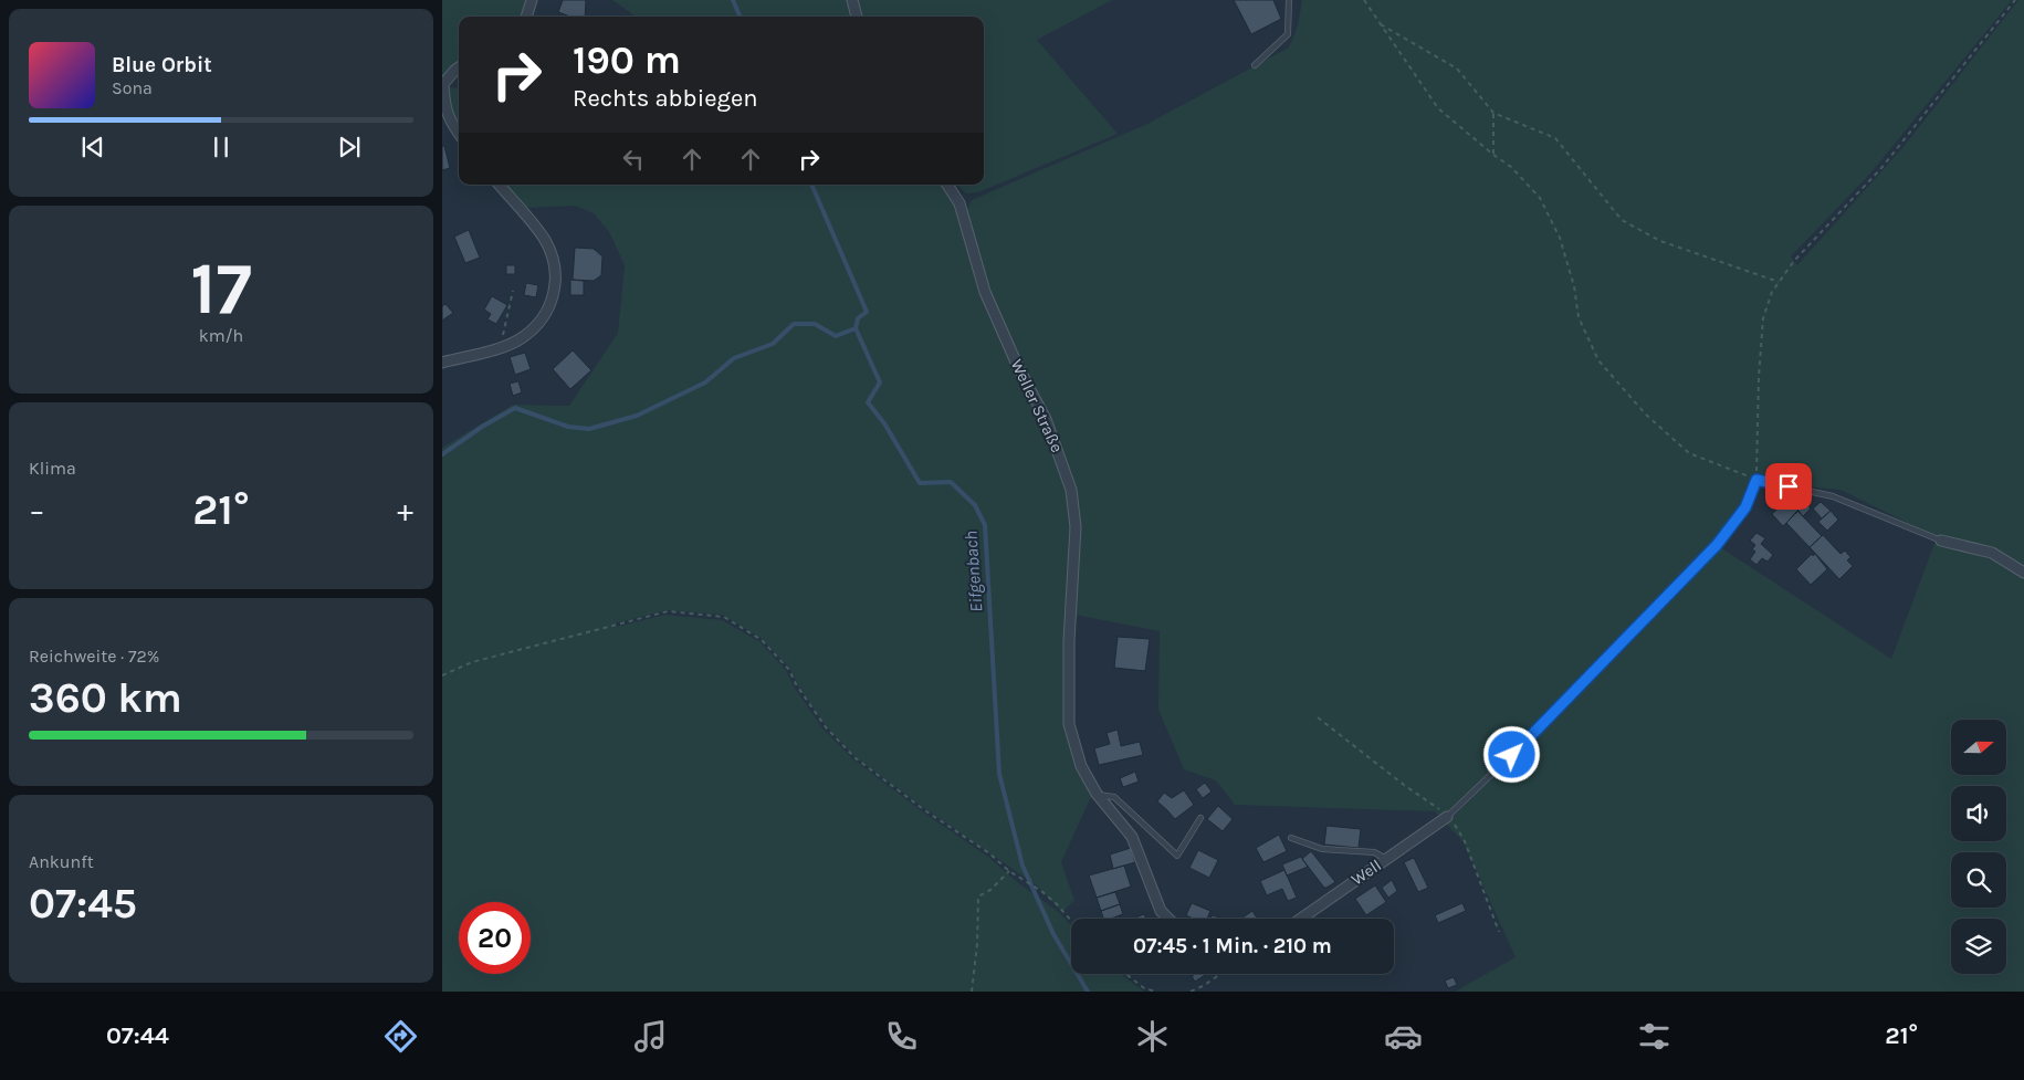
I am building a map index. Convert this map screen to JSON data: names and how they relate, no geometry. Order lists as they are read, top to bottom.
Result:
{
  "streets": {
    "street": ["Weller Straße", "Well"]
  },
  "water": ["Eifgenbach"],
  "north": "right",
  "page": {
    "turn": ["190 m", "Rechts abbiegen"],
    "song": ["Blue Orbit", "Sona"],
    "tile": [
      ["17", "km/h"],
      "Klima",
      ["Reichweite · 72%", "360 km"],
      ["Ankunft", "07:45"]
    ],
    "heat": ["−", "21°", "+"],
    "limit": "20",
    "trip": "07:45 · 1 Min. · 210 m",
    "tabs": ["07:44", "21°"]
  }
}
